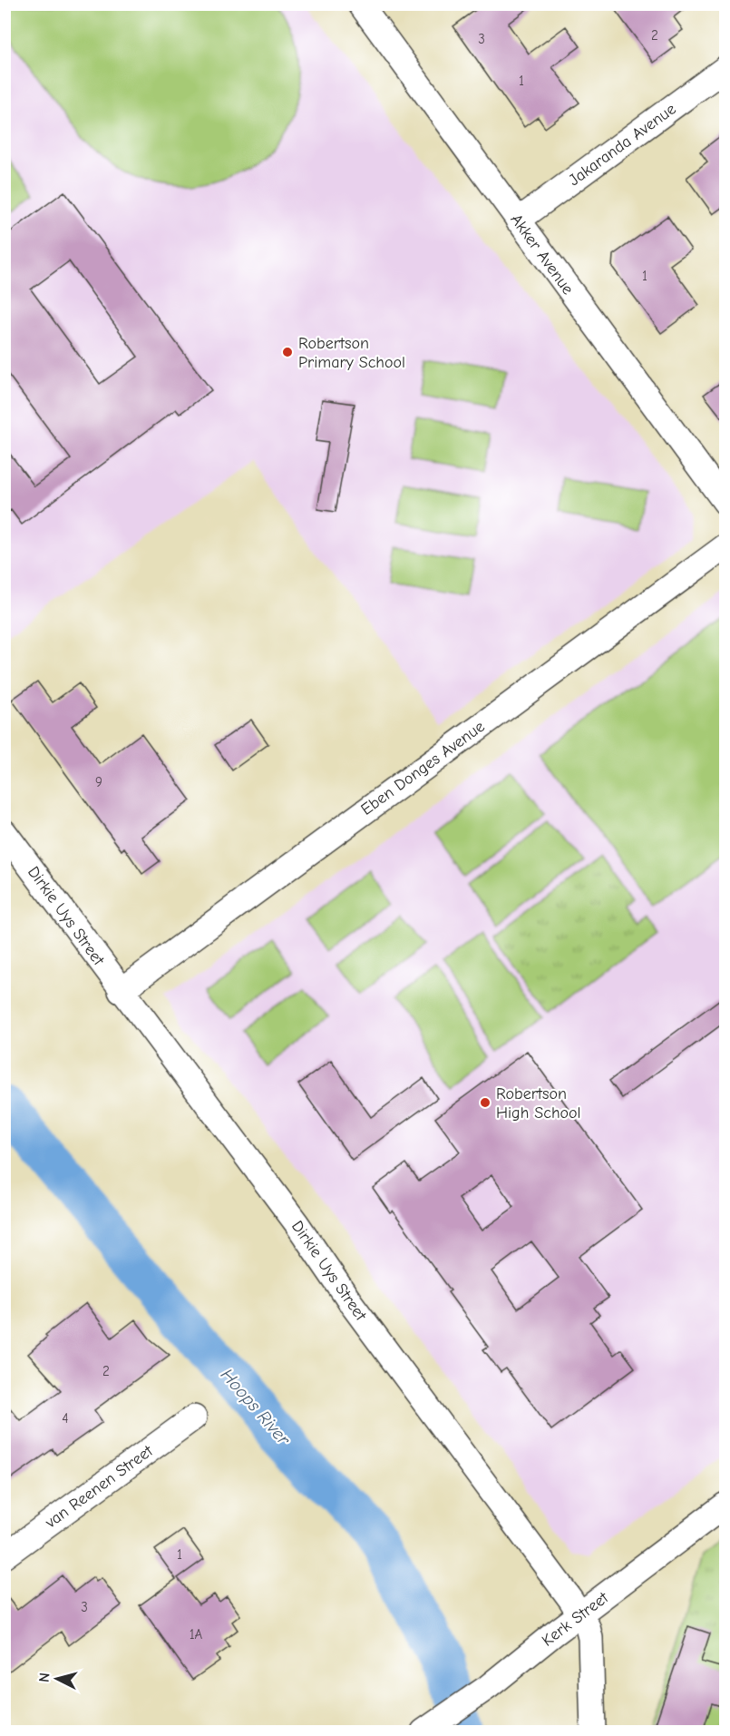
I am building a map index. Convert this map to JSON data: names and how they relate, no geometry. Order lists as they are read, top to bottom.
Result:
{
  "streets": {
    "street": [
      "Jakaranda Avenue",
      "Akker Avenue",
      "Eben Donges Avenue",
      "Dirkie Uys Street",
      "van Reenen Street",
      "Kerk Street"
    ]
  },
  "crossings": [
    ["Jakaranda Avenue", "Akker Avenue"],
    ["Eben Donges Avenue", "Dirkie Uys Street"],
    ["Dirkie Uys Street", "Kerk Street"]
  ],
  "water": ["Hoops River"],
  "places": ["Robertson Primary School", "Robertson High School"],
  "house_numbers": [
    "2",
    "3",
    "1",
    "1",
    "9",
    "2",
    "4",
    "1",
    "3",
    "1A"
  ],
  "north": "left"
}
